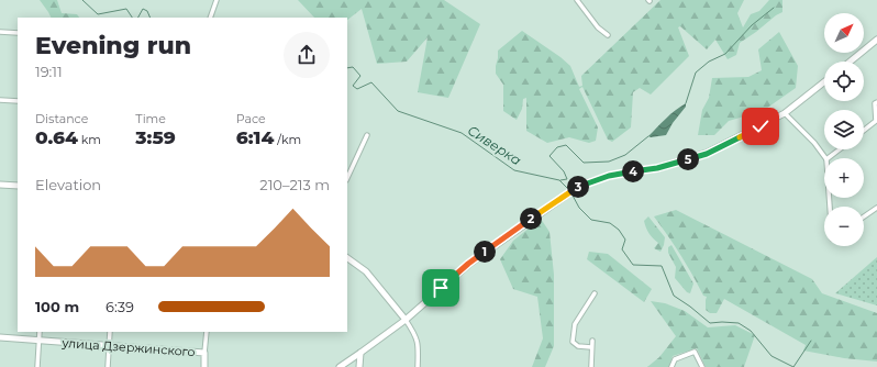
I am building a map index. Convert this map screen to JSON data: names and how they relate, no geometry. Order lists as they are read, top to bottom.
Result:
{
  "streets": {
    "main road": ["улица Дзержинского"]
  },
  "water": ["Сиверка"],
  "north": "top right",
  "page": {
    "map_buttons": ["+", "−"],
    "heading": ["Evening run", "19:11"],
    "stats": [
      ["Distance", "0.64 km"],
      ["Time", "3:59"],
      ["Pace", "6:14 /km"]
    ],
    "pins": [
      "5",
      "4",
      "3",
      "2",
      "1"
    ],
    "chart": ["Elevation", "210–213 m"],
    "list": [
      {
        "name": "100 m",
        "note": "6:39"
      }
    ]
  }
}
